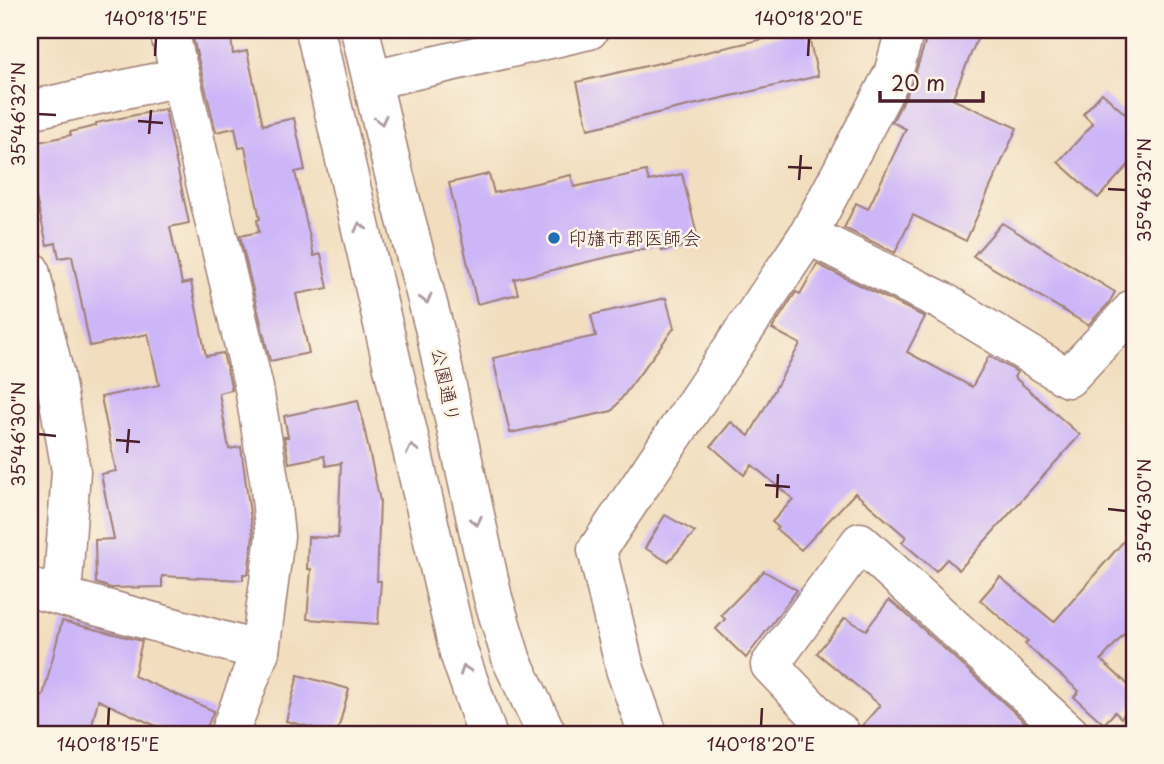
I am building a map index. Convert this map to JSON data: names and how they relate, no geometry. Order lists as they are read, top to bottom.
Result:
{
  "streets": {
    "street": ["公園通り"]
  },
  "places": ["印旛市郡医師会"],
  "scale_bar": "20 m",
  "coordinates": [
    "140°18'15\"E",
    "140°18'20\"E",
    "35°46'32\"N",
    "35°46'30\"N"
  ]
}
